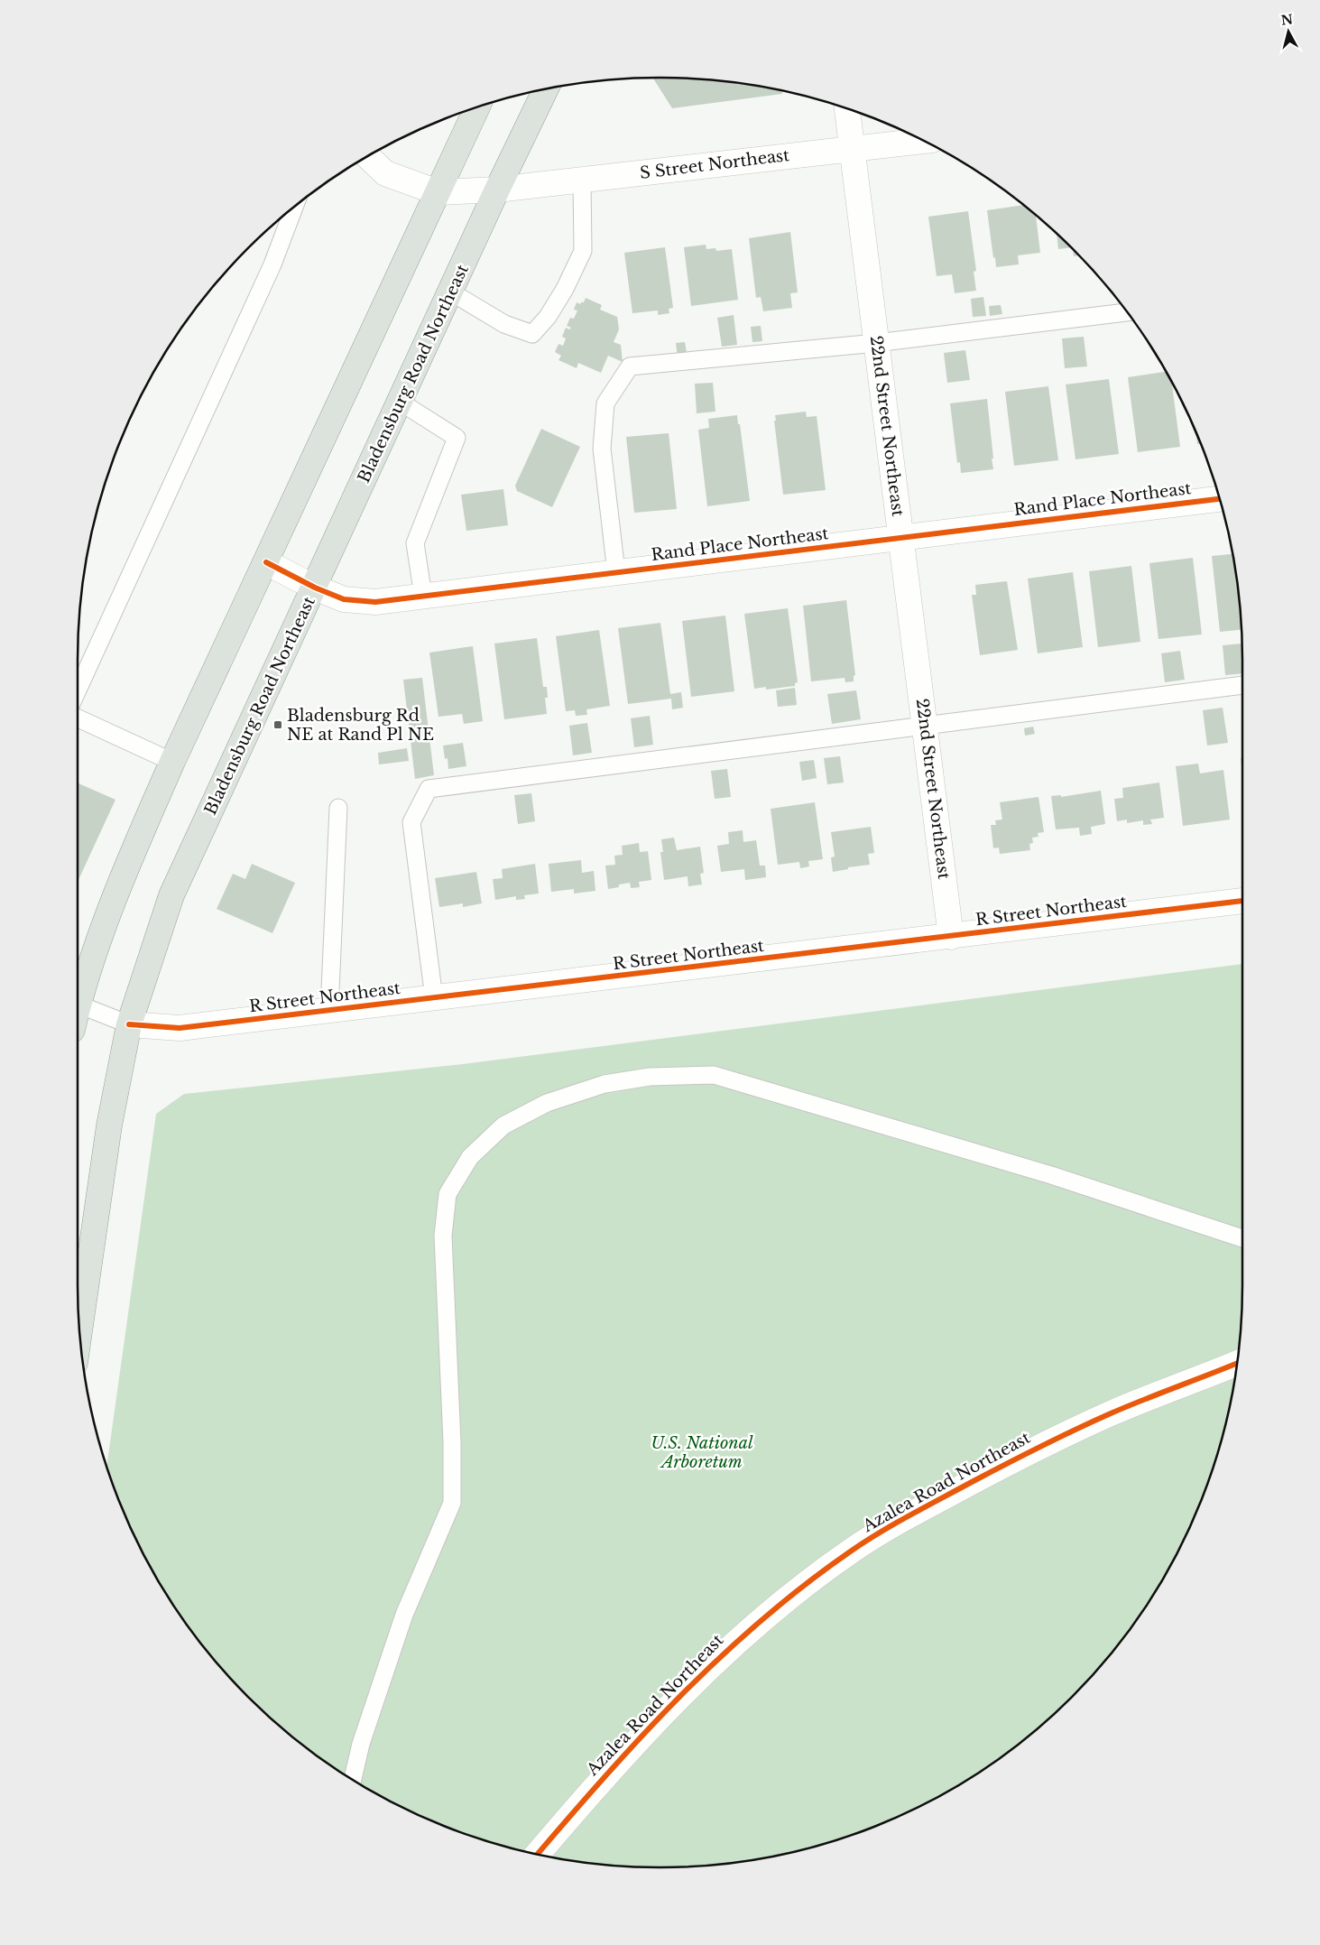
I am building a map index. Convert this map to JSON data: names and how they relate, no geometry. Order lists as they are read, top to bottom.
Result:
{
  "streets": {
    "main road": ["Bladensburg Road Northeast"],
    "street": [
      "S Street Northeast",
      "22nd Street Northeast",
      "Rand Place Northeast",
      "R Street Northeast",
      "Azalea Road Northeast"
    ]
  },
  "crossings": [
    ["S Street Northeast", "Bladensburg Road Northeast"],
    ["S Street Northeast", "22nd Street Northeast"],
    ["Bladensburg Road Northeast", "Rand Place Northeast"],
    ["Bladensburg Road Northeast", "R Street Northeast"],
    ["22nd Street Northeast", "Rand Place Northeast"],
    ["22nd Street Northeast", "R Street Northeast"]
  ],
  "parks": ["U.S. National Arboretum"],
  "places": {
    "transit": ["Bladensburg Rd NE at Rand Pl NE"]
  },
  "north": "top"
}
